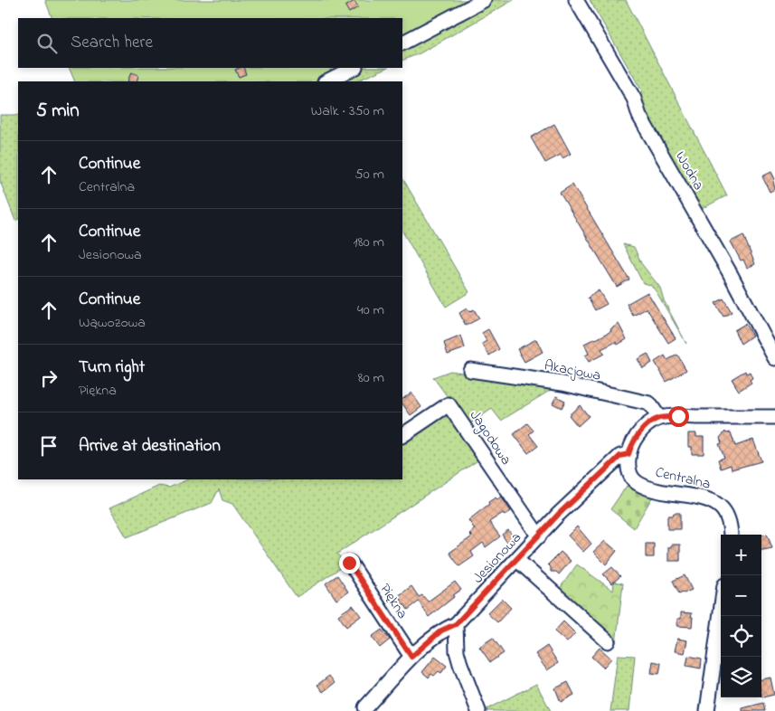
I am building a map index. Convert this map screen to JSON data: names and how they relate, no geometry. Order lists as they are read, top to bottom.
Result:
{
  "streets": {
    "street": [
      "Wodna",
      "Akacjowa",
      "Jagodowa",
      "Centralna",
      "Jesionowa",
      "Piękna"
    ]
  },
  "crossings": [
    ["Jagodowa", "Jesionowa"],
    ["Centralna", "Jesionowa"],
    ["Jesionowa", "Piękna"]
  ],
  "page": {
    "search": "Search here",
    "heading": ["5 min", "Walk · 350 m"],
    "list": [
      ["Continue", "Centralna", "50 m"],
      ["Continue", "Jesionowa", "180 m"],
      ["Continue", "Wąwozowa", "40 m"],
      ["Turn right", "Piękna", "80 m"],
      "Arrive at destination"
    ],
    "map_buttons": ["+", "−"]
  }
}
